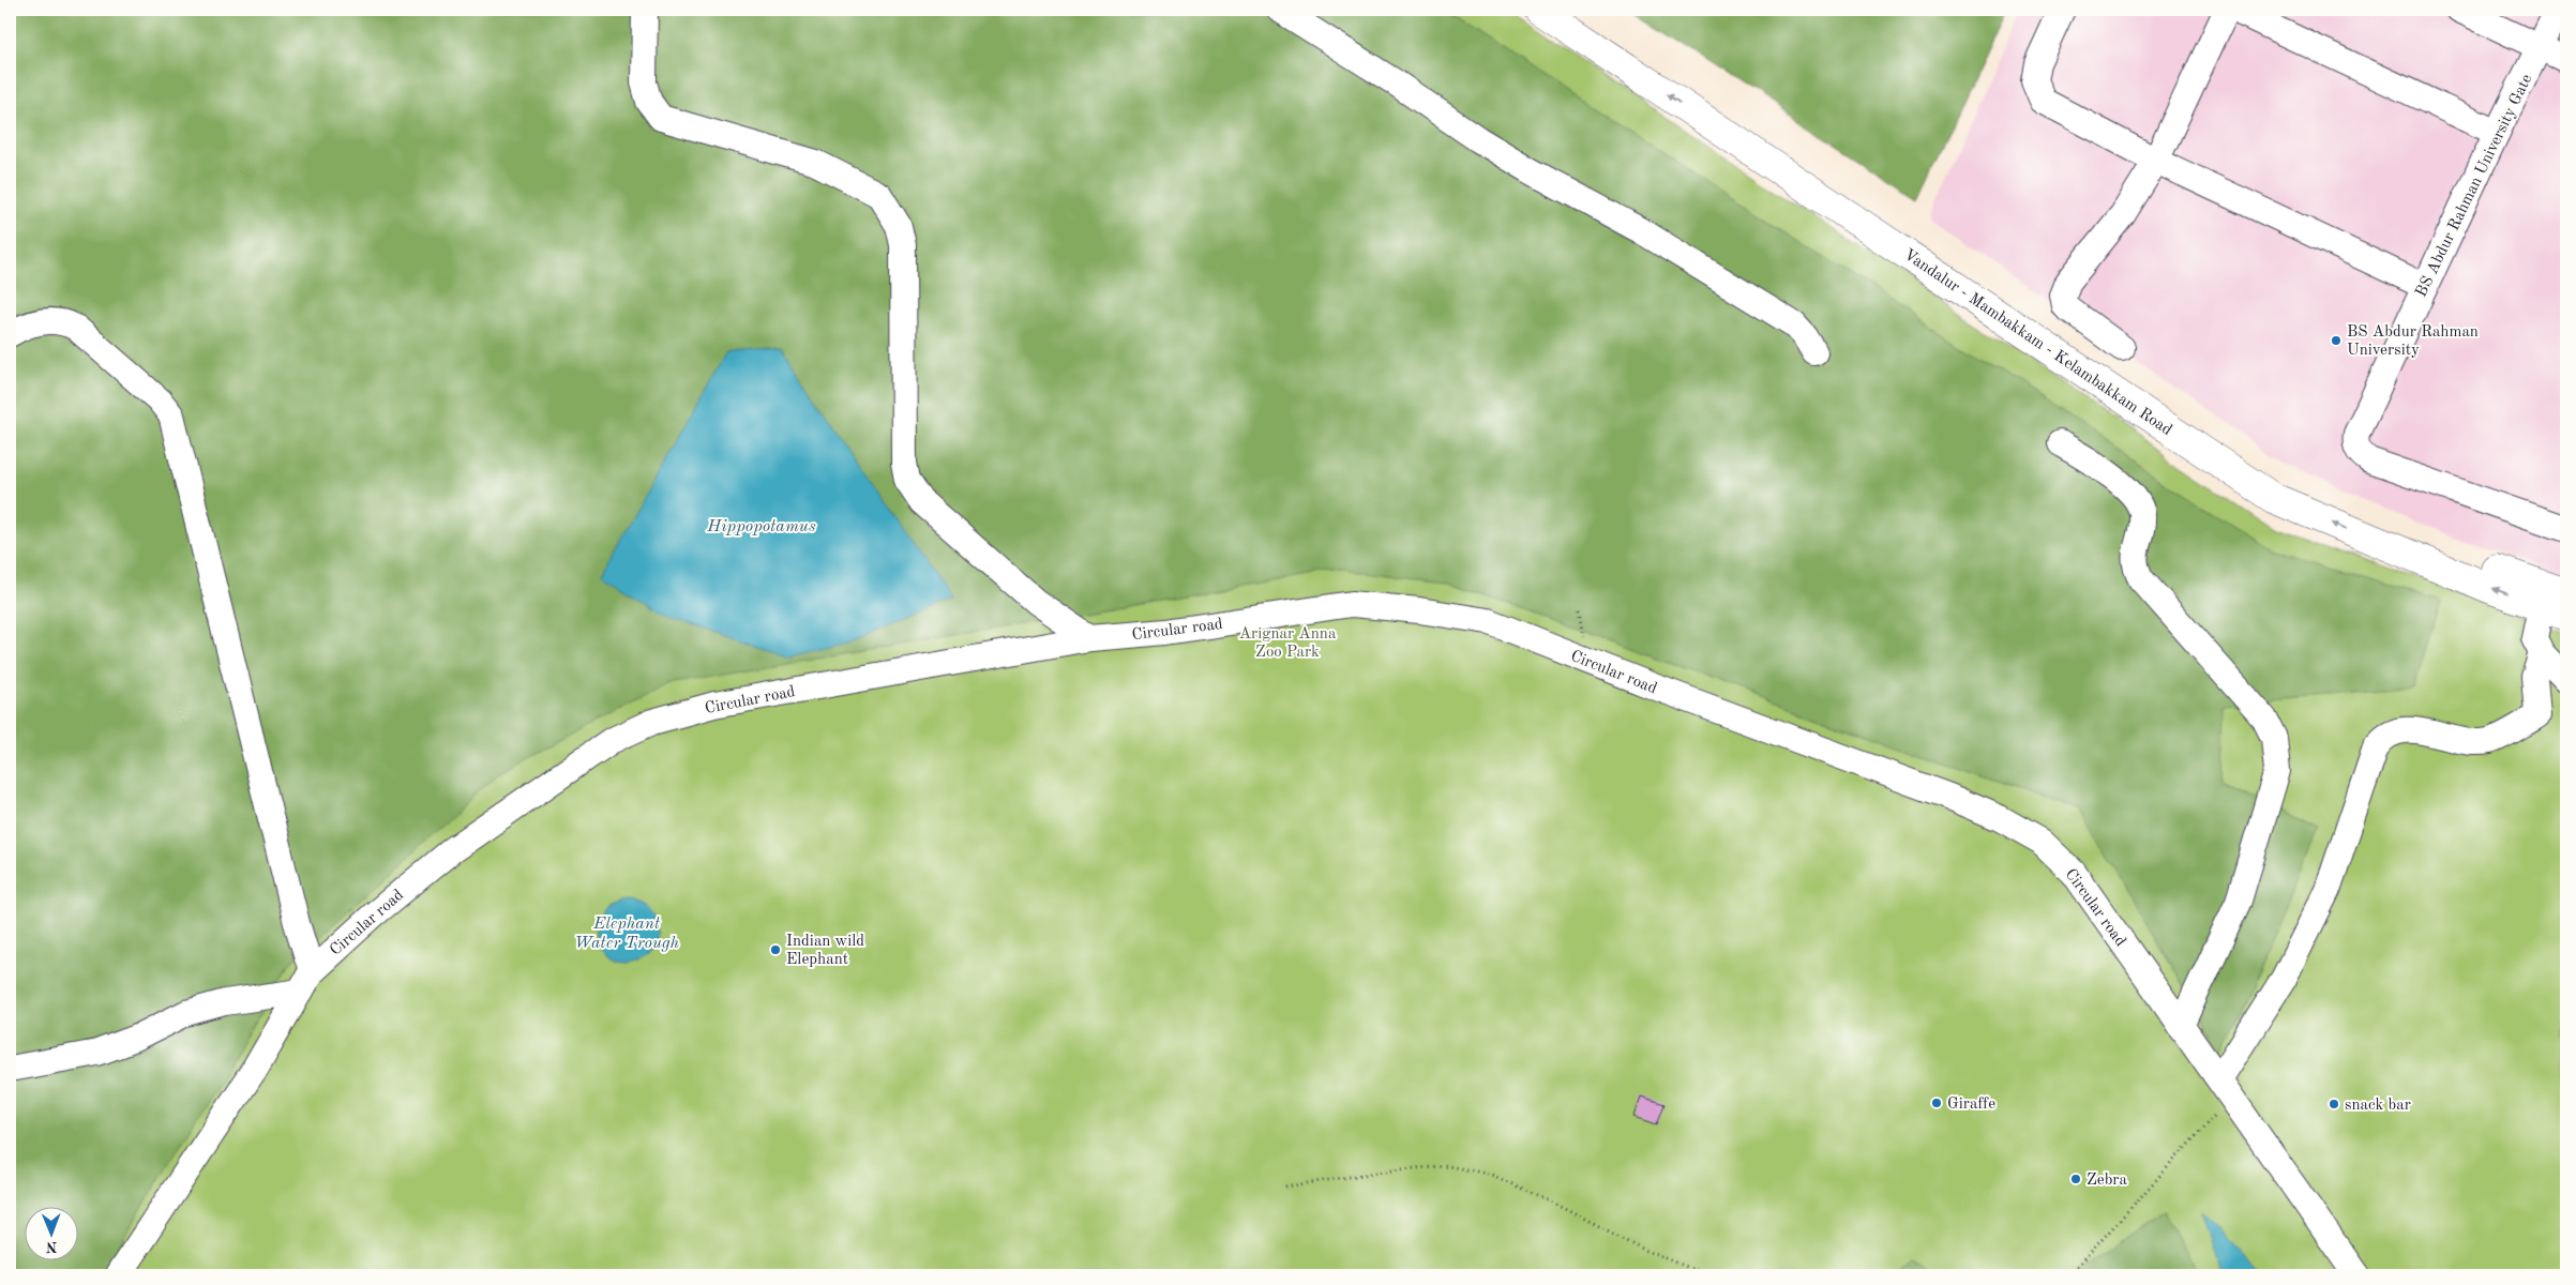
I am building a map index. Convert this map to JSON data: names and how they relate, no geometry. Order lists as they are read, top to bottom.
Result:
{
  "streets": {
    "main road": ["Vandalur - Mambakkam - Kelambakkam Road"],
    "street": ["BS Abdur Rahman University Gate", "Circular road"]
  },
  "water": ["Hippopotamus", "Elephant Water Trough"],
  "parks": ["Arignar Anna Zoo Park"],
  "places": [
    "BS Abdur Rahman University",
    "Indian wild Elephant",
    "Giraffe",
    "snack bar",
    "Zebra"
  ],
  "north": "bottom"
}
